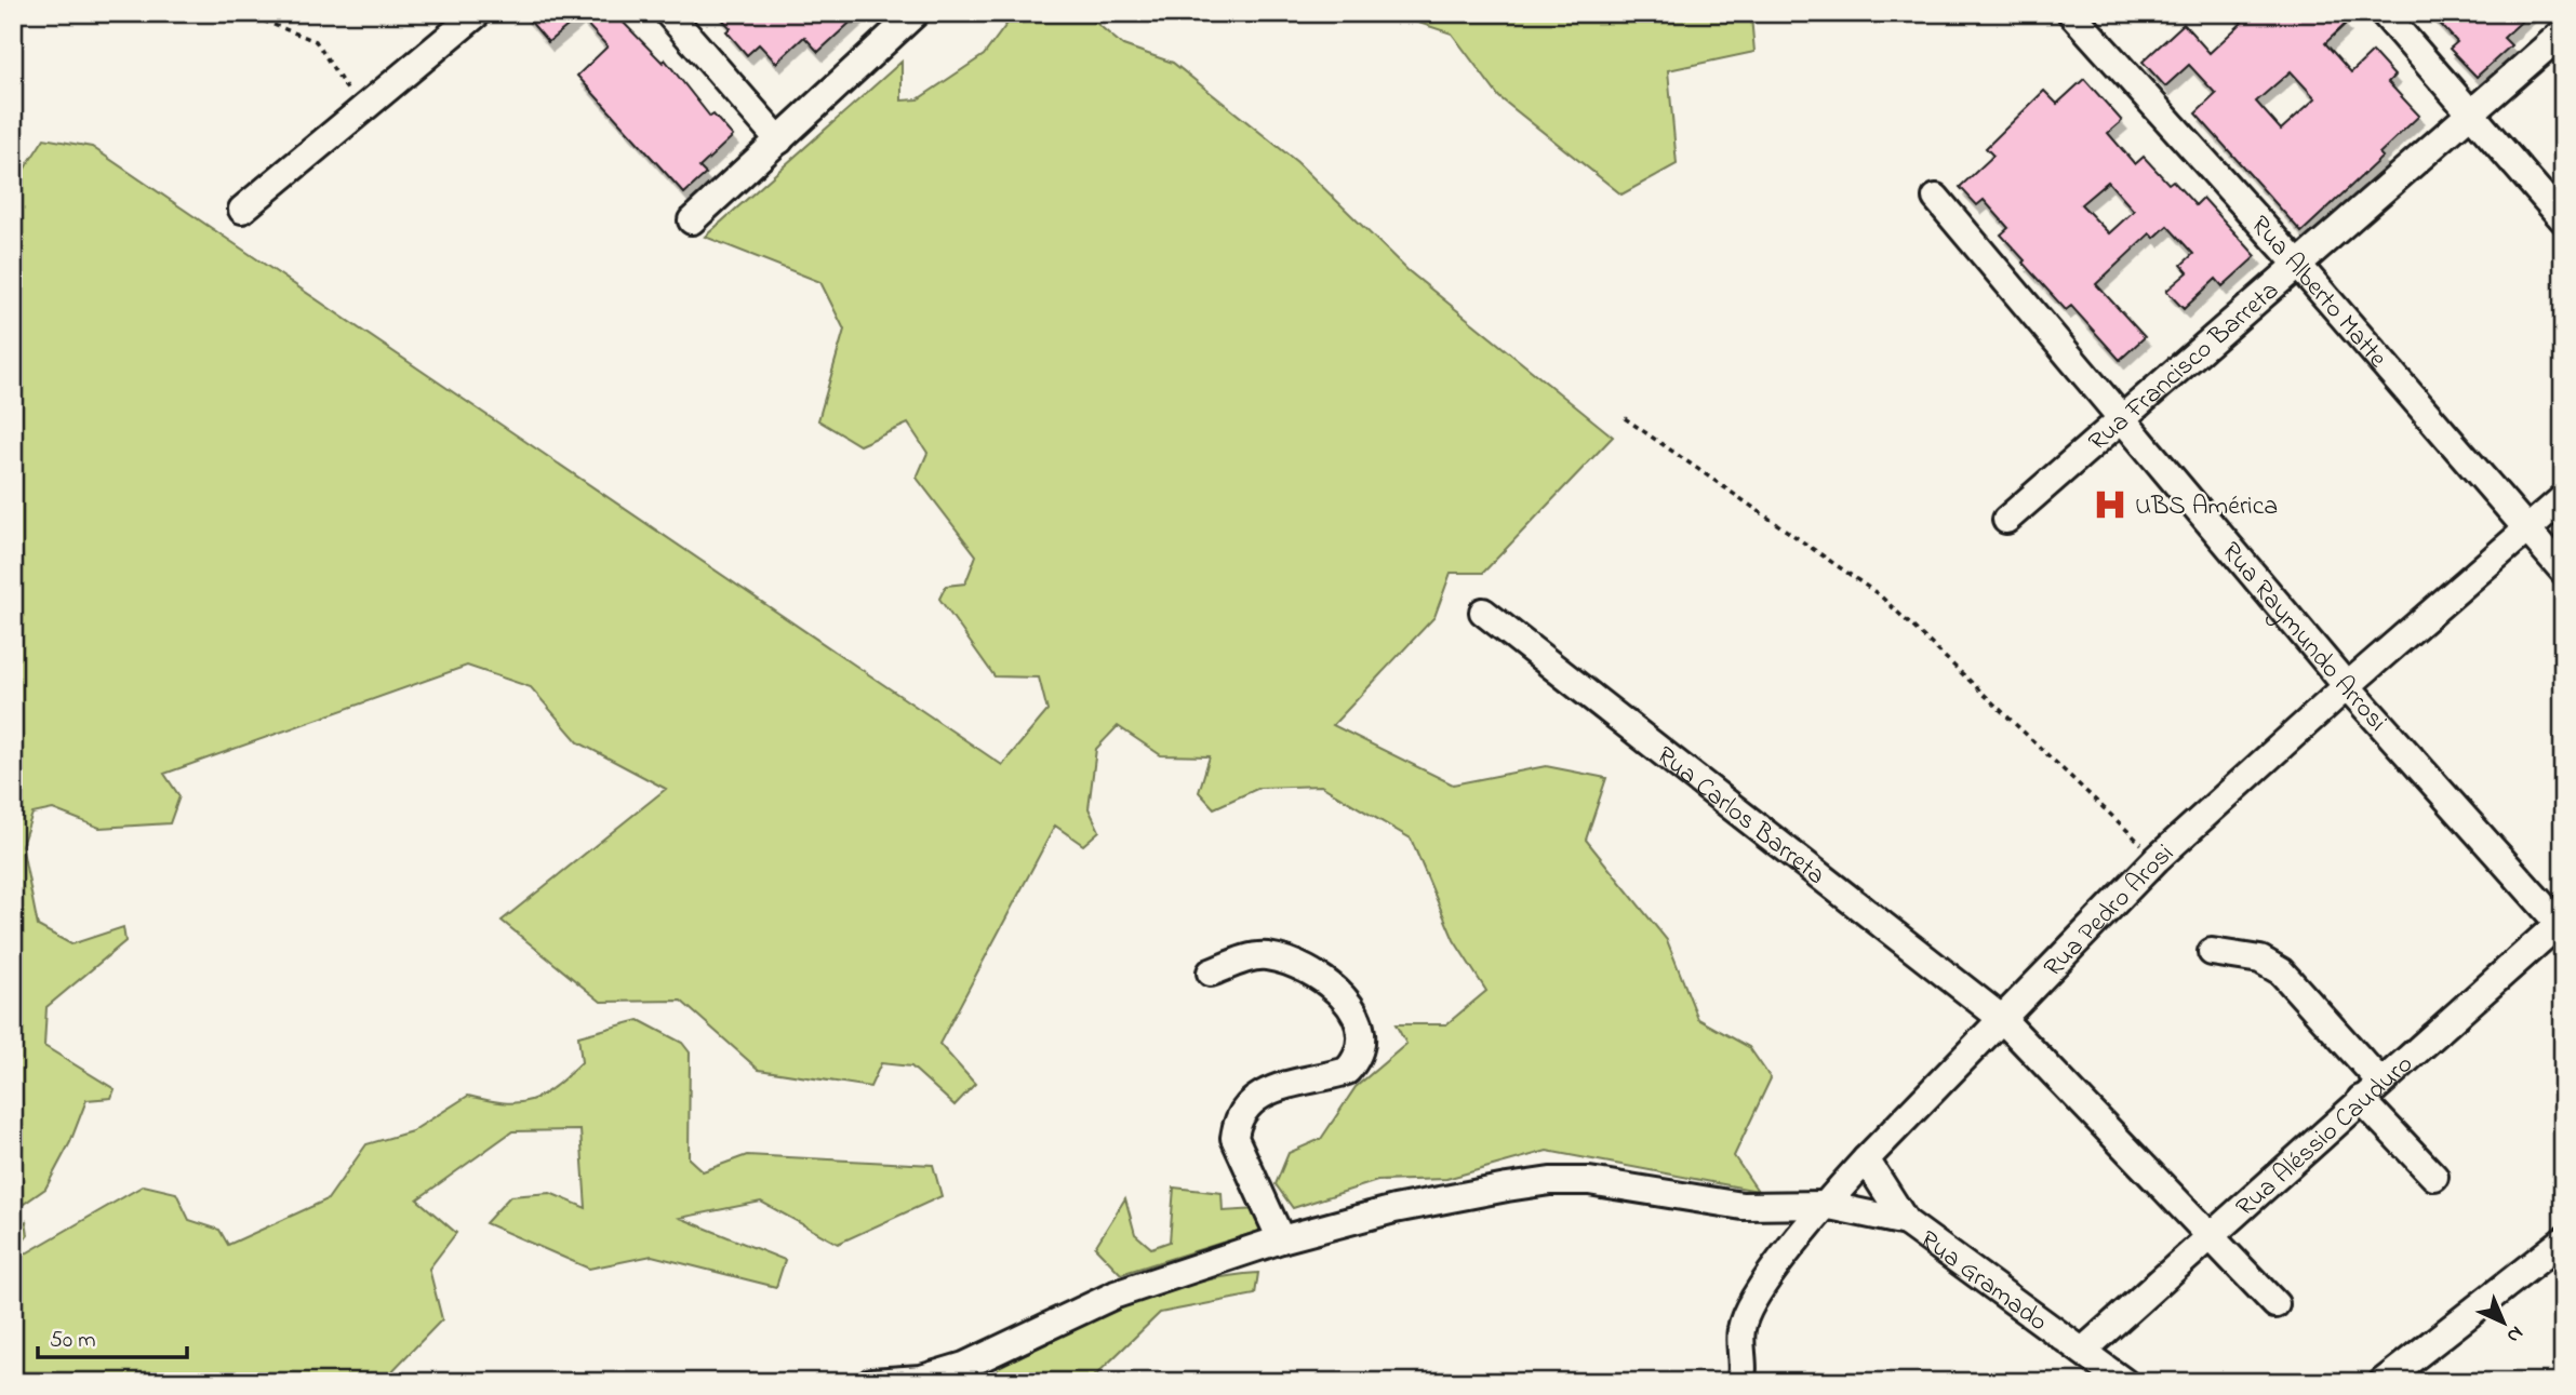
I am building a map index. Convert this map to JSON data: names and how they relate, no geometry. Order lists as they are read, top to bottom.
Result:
{
  "streets": {
    "street": [
      "Rua Alberto Matte",
      "Rua Francisco Barreta",
      "Rua Raymundo Arrosi",
      "Rua Carlos Barreta",
      "Rua Pedro Arosi",
      "Rua Aléssio Cauduro",
      "Rua Gramado"
    ]
  },
  "crossings": [
    ["Rua Alberto Matte", "Rua Francisco Barreta"],
    ["Rua Alberto Matte", "Rua Pedro Arosi"],
    ["Rua Francisco Barreta", "Rua Raymundo Arrosi"],
    ["Rua Raymundo Arrosi", "Rua Pedro Arosi"],
    ["Rua Raymundo Arrosi", "Rua Aléssio Cauduro"],
    ["Rua Carlos Barreta", "Rua Pedro Arosi"],
    ["Rua Carlos Barreta", "Rua Aléssio Cauduro"],
    ["Rua Pedro Arosi", "Rua Gramado"],
    ["Rua Aléssio Cauduro", "Rua Gramado"]
  ],
  "places": {
    "hospital": ["UBS América"]
  },
  "scale_bar": "50 m",
  "north": "bottom right"
}
